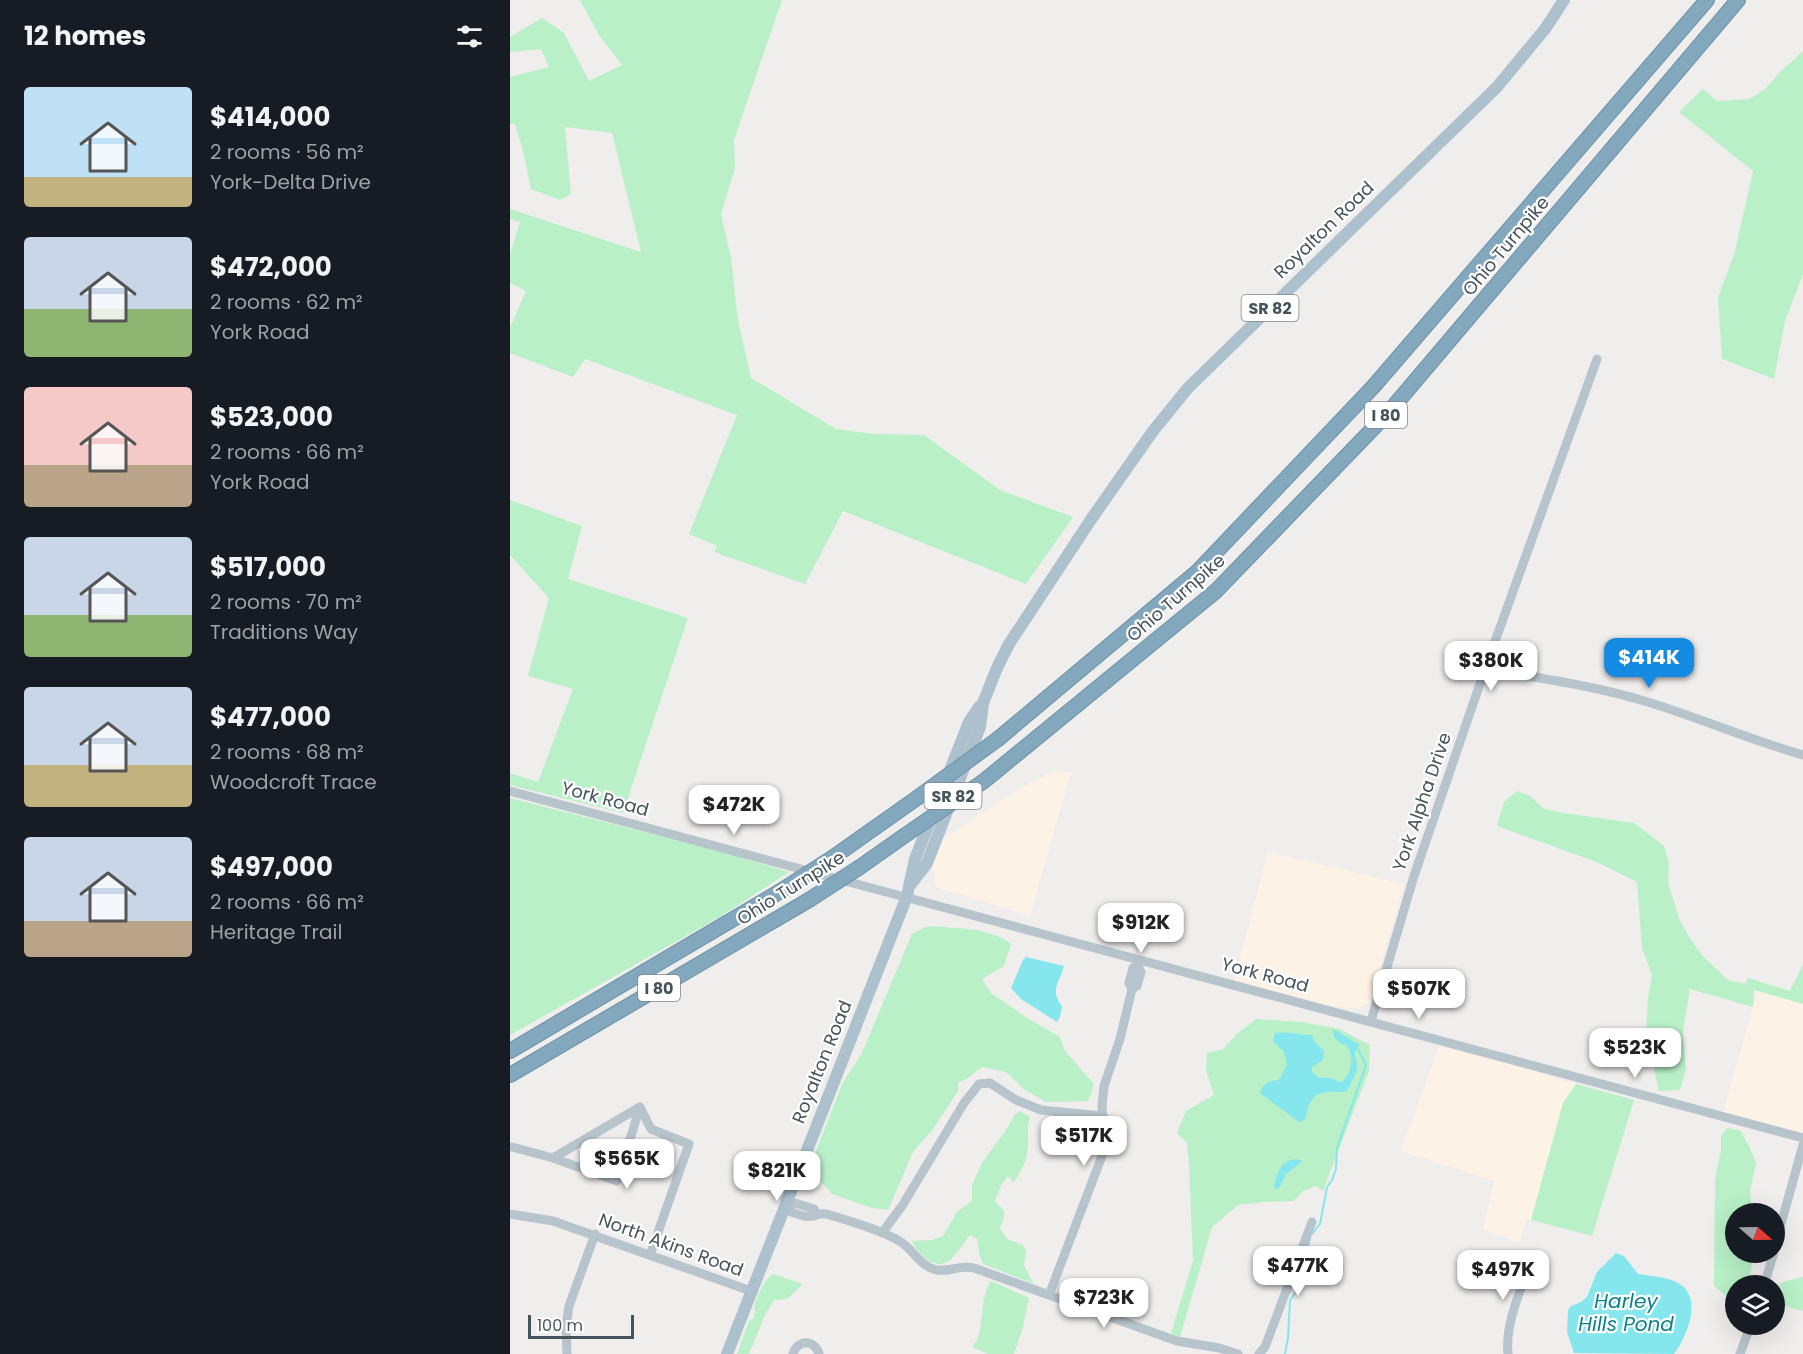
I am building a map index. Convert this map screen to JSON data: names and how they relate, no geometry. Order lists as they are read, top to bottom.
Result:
{
  "streets": {
    "highway": ["Ohio Turnpike", "I 80"],
    "main road": ["Royalton Road", "SR 82"],
    "street": ["York Road", "York Alpha Drive", "North Akins Road"]
  },
  "crossings": [
    ["Royalton Road", "York Road"],
    ["Royalton Road", "North Akins Road"],
    ["York Road", "York Alpha Drive"]
  ],
  "water": ["Harley Hills Pond"],
  "scale_bar": "100 m",
  "north": "right",
  "page": {
    "heading": "12 homes",
    "list": [
      {
        "name": "$414,000",
        "note": "2 rooms · 56 m² · York-Delta Drive"
      },
      {
        "name": "$472,000",
        "note": "2 rooms · 62 m² · York Road"
      },
      {
        "name": "$523,000",
        "note": "2 rooms · 66 m² · York Road"
      },
      {
        "name": "$517,000",
        "note": "2 rooms · 70 m² · Traditions Way"
      },
      {
        "name": "$477,000",
        "note": "2 rooms · 68 m² · Woodcroft Trace"
      },
      {
        "name": "$497,000",
        "note": "2 rooms · 66 m² · Heritage Trail"
      }
    ],
    "price": [
      "$414K",
      "$380K",
      "$472K",
      "$912K",
      "$507K",
      "$523K",
      "$517K",
      "$565K",
      "$821K",
      "$477K",
      "$497K",
      "$723K"
    ],
    "scale": "100 m"
  }
}
